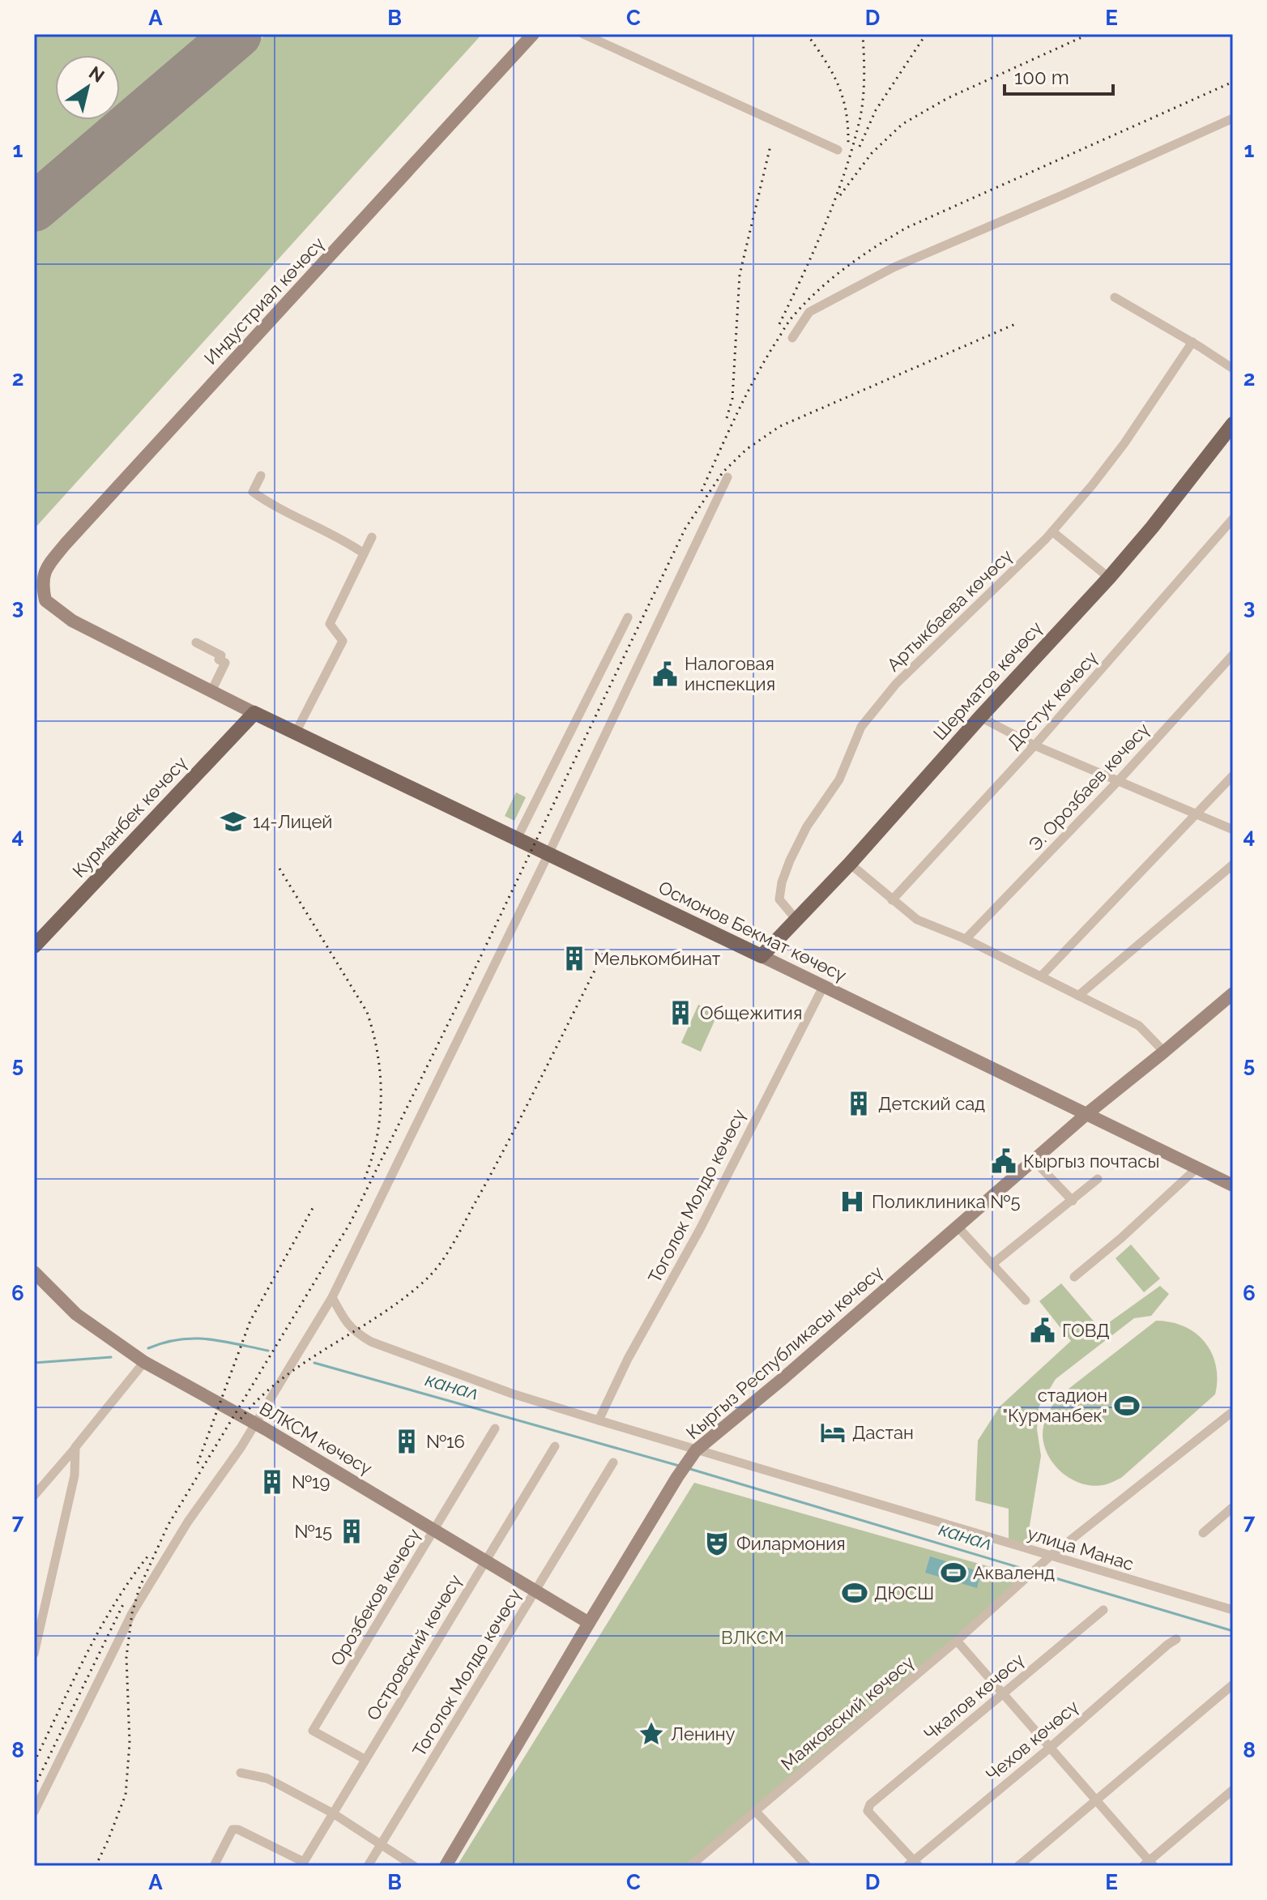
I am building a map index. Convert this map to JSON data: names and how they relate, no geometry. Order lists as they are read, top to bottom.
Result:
{
  "streets": {
    "main road": [
      "Индустриал көчөсү",
      "Шерматов көчөсү",
      "Курманбек көчөсү",
      "Осмонов Бекмат көчөсү",
      "Кыргыз Республикасы көчөсү",
      "ВЛКСМ көчөсү"
    ],
    "street": [
      "Артыкбаева көчөсү",
      "Достук көчөсү",
      "Э. Орозбаев көчөсү",
      "Тоголок Молдо көчөсү",
      "улица Манас",
      "Орозбеков көчөсү",
      "Островский көчөсү",
      "Чкалов көчөсү",
      "Маяковский көчөсү",
      "Чехов көчөсү"
    ]
  },
  "crossings": [
    ["Артыкбаева көчөсү", "Шерматов көчөсү"],
    ["Шерматов көчөсү", "Осмонов Бекмат көчөсү"],
    ["Курманбек көчөсү", "Осмонов Бекмат көчөсү"],
    ["Осмонов Бекмат көчөсү", "Тоголок Молдо көчөсү"],
    ["Осмонов Бекмат көчөсү", "Кыргыз Республикасы көчөсү"],
    ["Тоголок Молдо көчөсү", "ВЛКСМ көчөсү"],
    ["Тоголок Молдо көчөсү", "улица Манас"],
    ["Кыргыз Республикасы көчөсү", "ВЛКСМ көчөсү"],
    ["Кыргыз Республикасы көчөсү", "улица Манас"],
    ["ВЛКСМ көчөсү", "Орозбеков көчөсү"],
    ["ВЛКСМ көчөсү", "Островский көчөсү"],
    ["улица Манас", "Маяковский көчөсү"],
    ["Орозбеков көчөсү", "Островский көчөсү"],
    ["Чкалов көчөсү", "Чехов көчөсү"]
  ],
  "water": ["канал"],
  "parks": ["ВЛКСМ"],
  "places": {
    "public building": ["Налоговая инспекция", "Кыргыз почтасы", "ГОВД"],
    "school or university": ["14-Лицей"],
    "building": [
      "Мелькомбинат",
      "Общежития",
      "Детский сад",
      "№16",
      "№19",
      "№15"
    ],
    "hospital": ["Поликлиника №5"],
    "sports": ["стадион \"Курманбек\"", "Акваленд", "ДЮСШ"],
    "hotel": ["Дастан"],
    "theatre": ["Филармония"],
    "place": ["Ленину"]
  },
  "scale_bar": "100 m",
  "north": "top right",
  "grid": {
    "columns": [
      "A",
      "B",
      "C",
      "D",
      "E"
    ],
    "rows": [
      "1",
      "2",
      "3",
      "4",
      "5",
      "6",
      "7",
      "8"
    ]
  }
}
